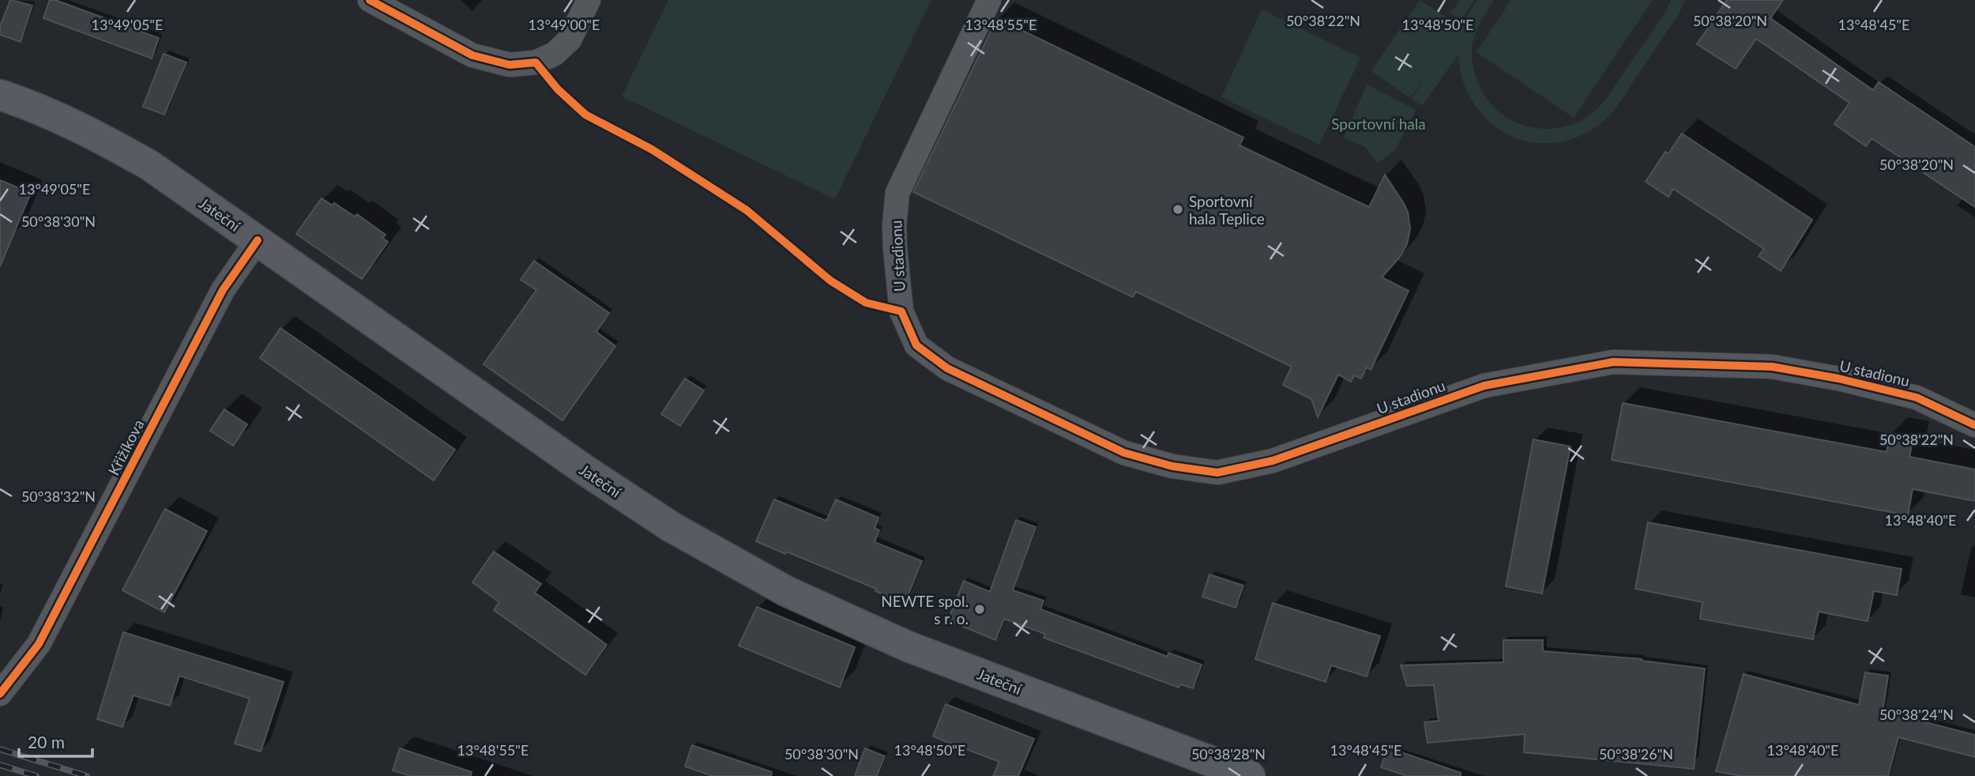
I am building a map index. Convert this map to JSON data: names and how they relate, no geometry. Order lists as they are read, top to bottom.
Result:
{
  "streets": {
    "main road": ["Jateční"],
    "street": ["U stadionu", "Křižíkova"]
  },
  "crossings": [
    ["Jateční", "Křižíkova"]
  ],
  "parks": ["Sportovní hala"],
  "places": ["Sportovní hala Teplice", "NEWTE spol. s r. o."],
  "scale_bar": "20 m",
  "coordinates": [
    "50°38'22\"N",
    "50°38'20\"N",
    "13°49'05\"E",
    "13°49'00\"E",
    "13°48'55\"E",
    "13°48'50\"E",
    "13°48'45\"E",
    "50°38'30\"N",
    "50°38'32\"N",
    "13°48'40\"E",
    "50°38'24\"N",
    "50°38'28\"N",
    "50°38'26\"N"
  ]
}
